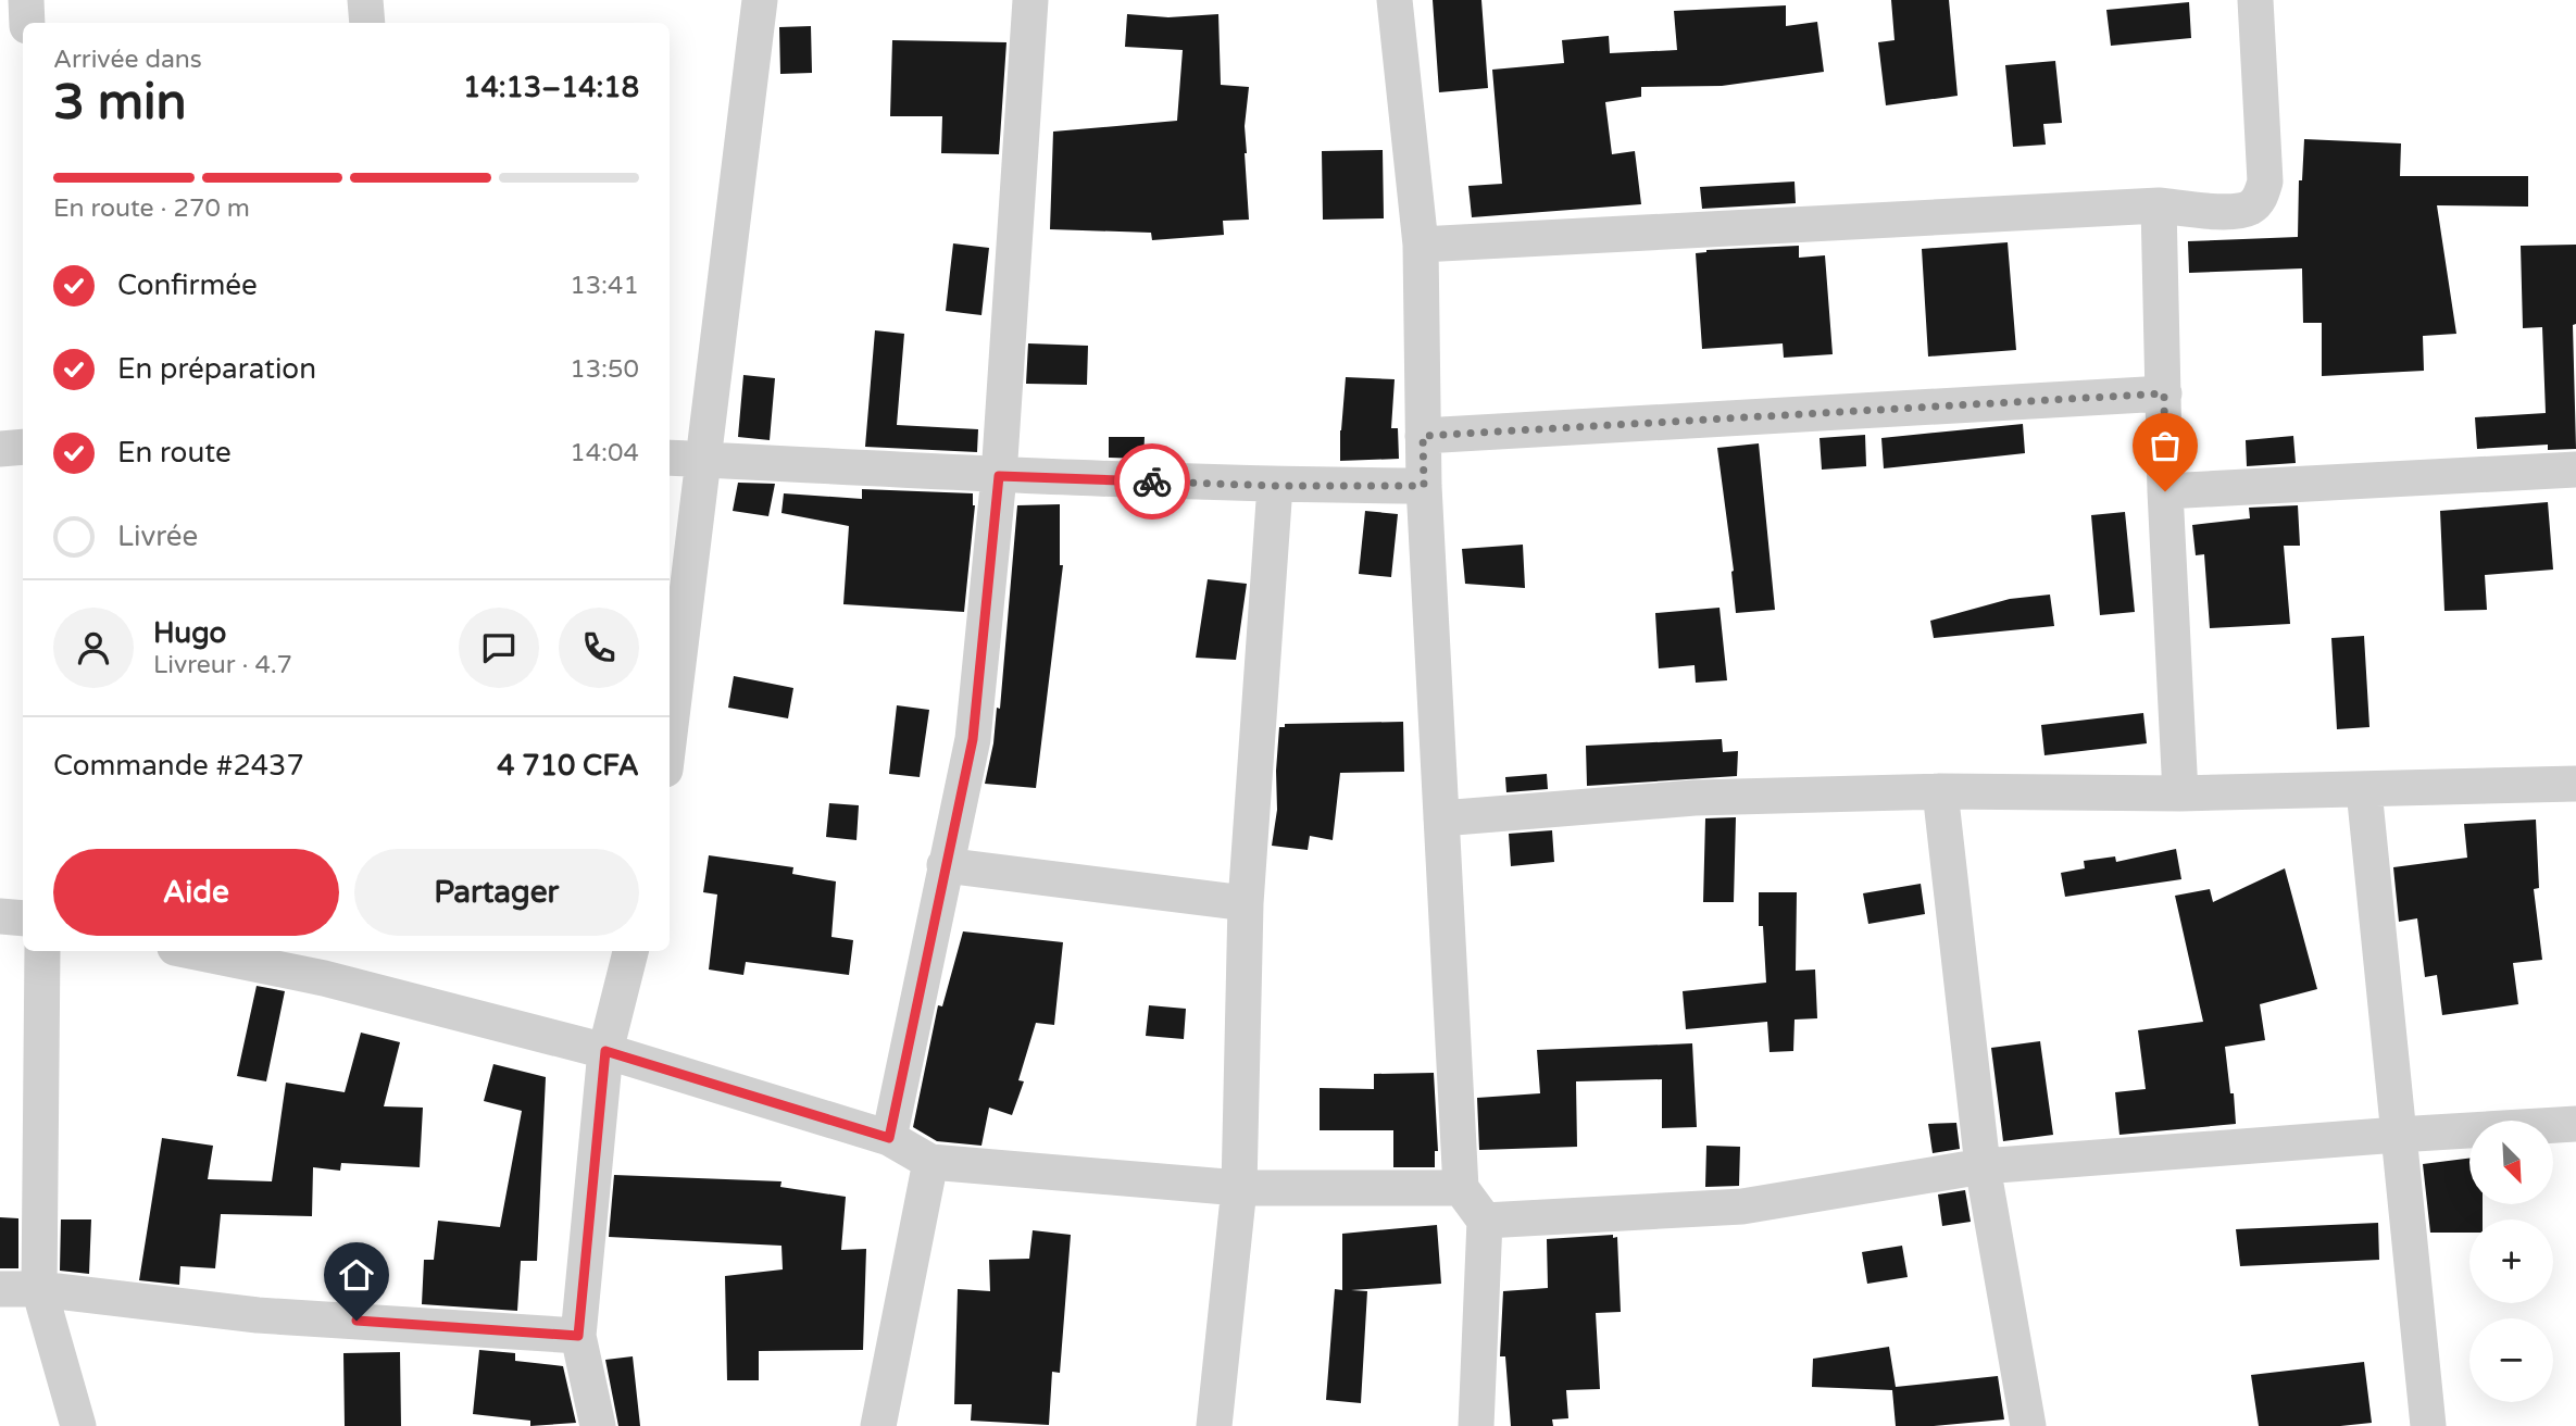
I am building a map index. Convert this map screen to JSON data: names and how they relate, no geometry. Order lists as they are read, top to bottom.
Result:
{
  "north": "bottom right",
  "page": {
    "heading": ["3 min", "Arrivée dans", "14:13–14:18"],
    "panel": [
      "Hugo",
      "Livreur · 4.7",
      "Commande #2437",
      "4 710 CFA"
    ],
    "bar": "En route · 270 m",
    "list": [
      ["Confirmée", "13:41"],
      ["En préparation", "13:50"],
      ["En route", "14:04"],
      "Livrée"
    ],
    "buttons": ["Aide", "Partager"],
    "map_buttons": ["+", "−"]
  }
}
